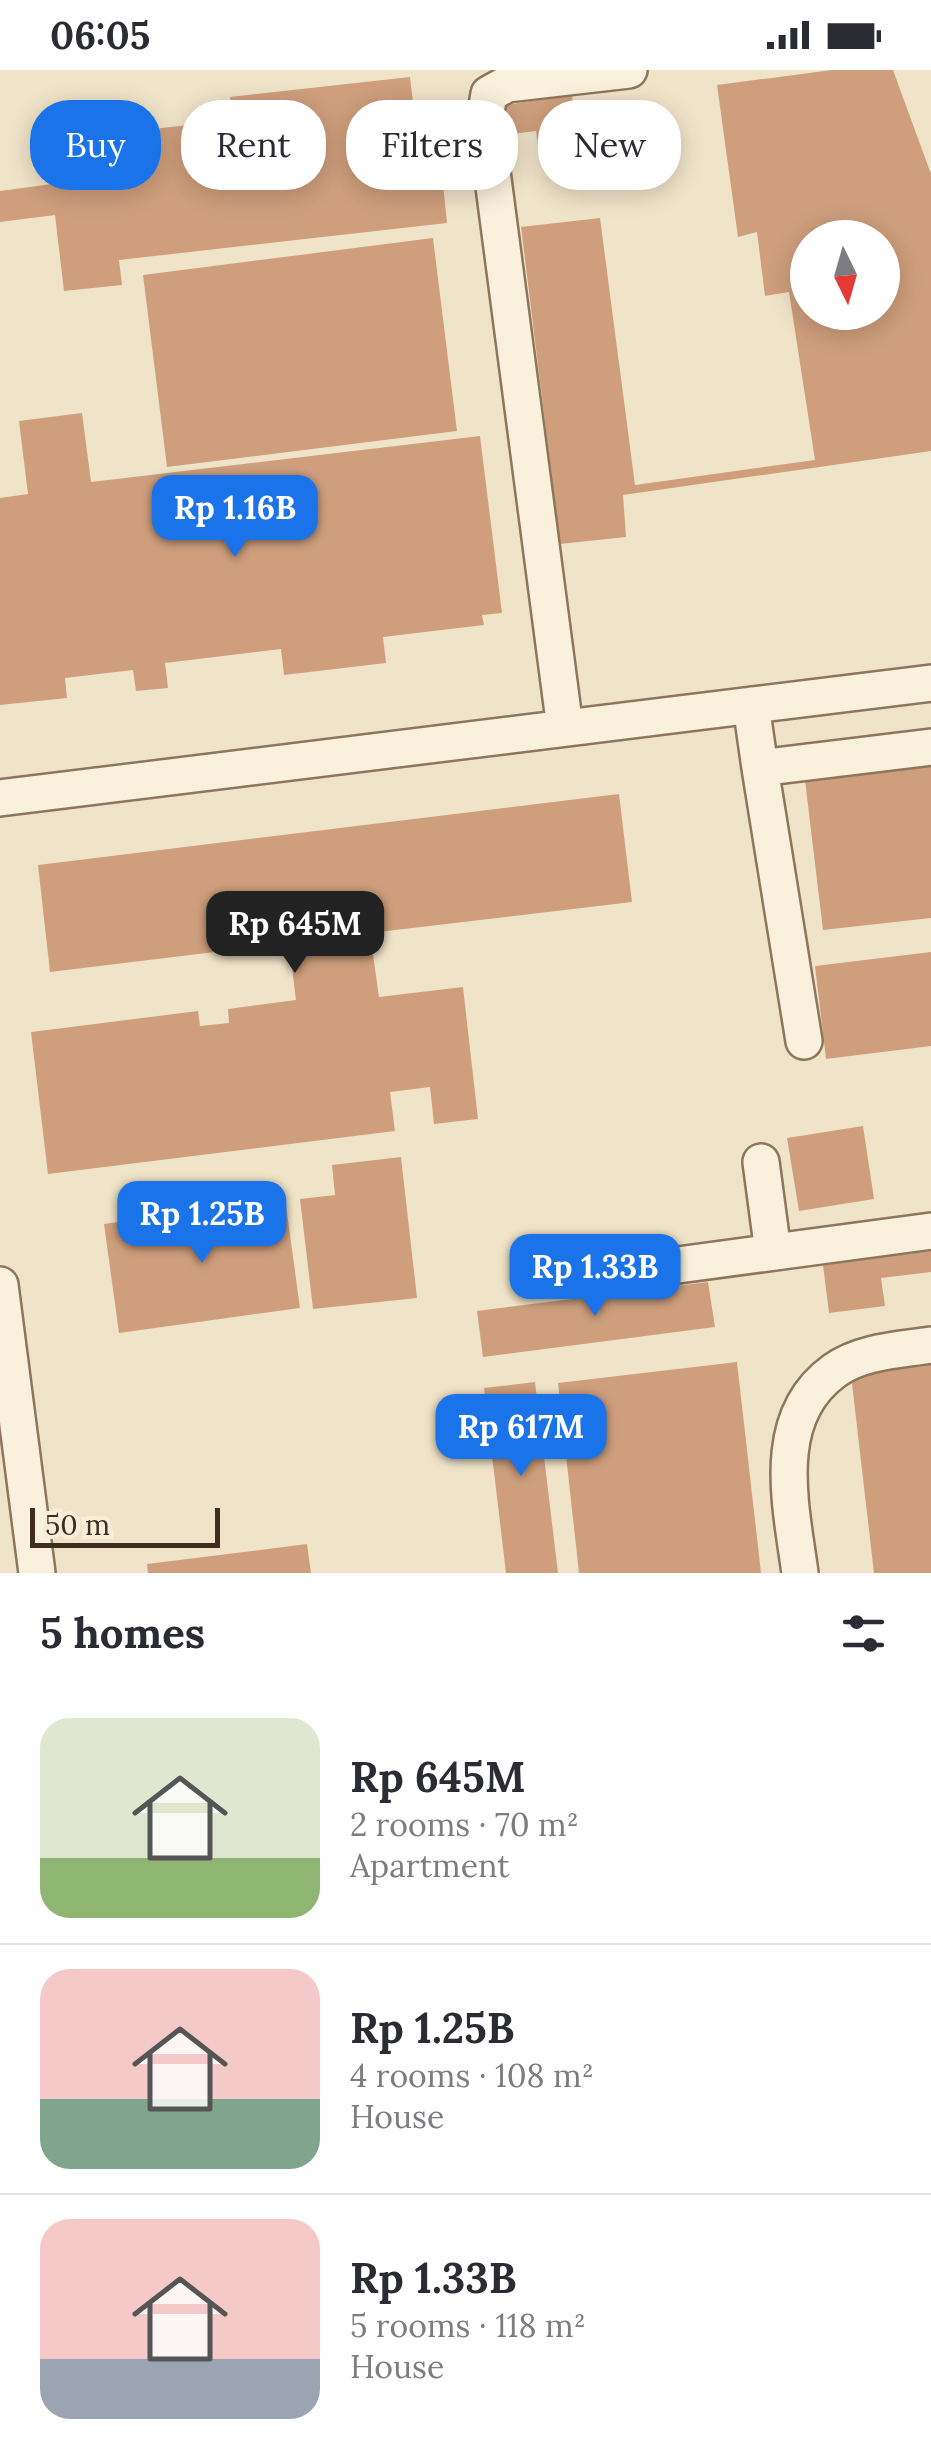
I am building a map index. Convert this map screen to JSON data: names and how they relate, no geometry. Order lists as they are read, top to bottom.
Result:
{
  "scale_bar": "50 m",
  "north": "bottom",
  "page": {
    "status": "06:05",
    "chip": [
      "Buy",
      "Rent",
      "Filters",
      "New"
    ],
    "price": [
      "Rp 1.16B",
      "Rp 645M",
      "Rp 1.25B",
      "Rp 1.33B",
      "Rp 617M"
    ],
    "scale": "50 m",
    "heading": "5 homes",
    "list": [
      {
        "name": "Rp 645M",
        "note": "2 rooms · 70 m² · Apartment"
      },
      {
        "name": "Rp 1.25B",
        "note": "4 rooms · 108 m² · House"
      },
      {
        "name": "Rp 1.33B",
        "note": "5 rooms · 118 m² · House"
      }
    ]
  }
}
